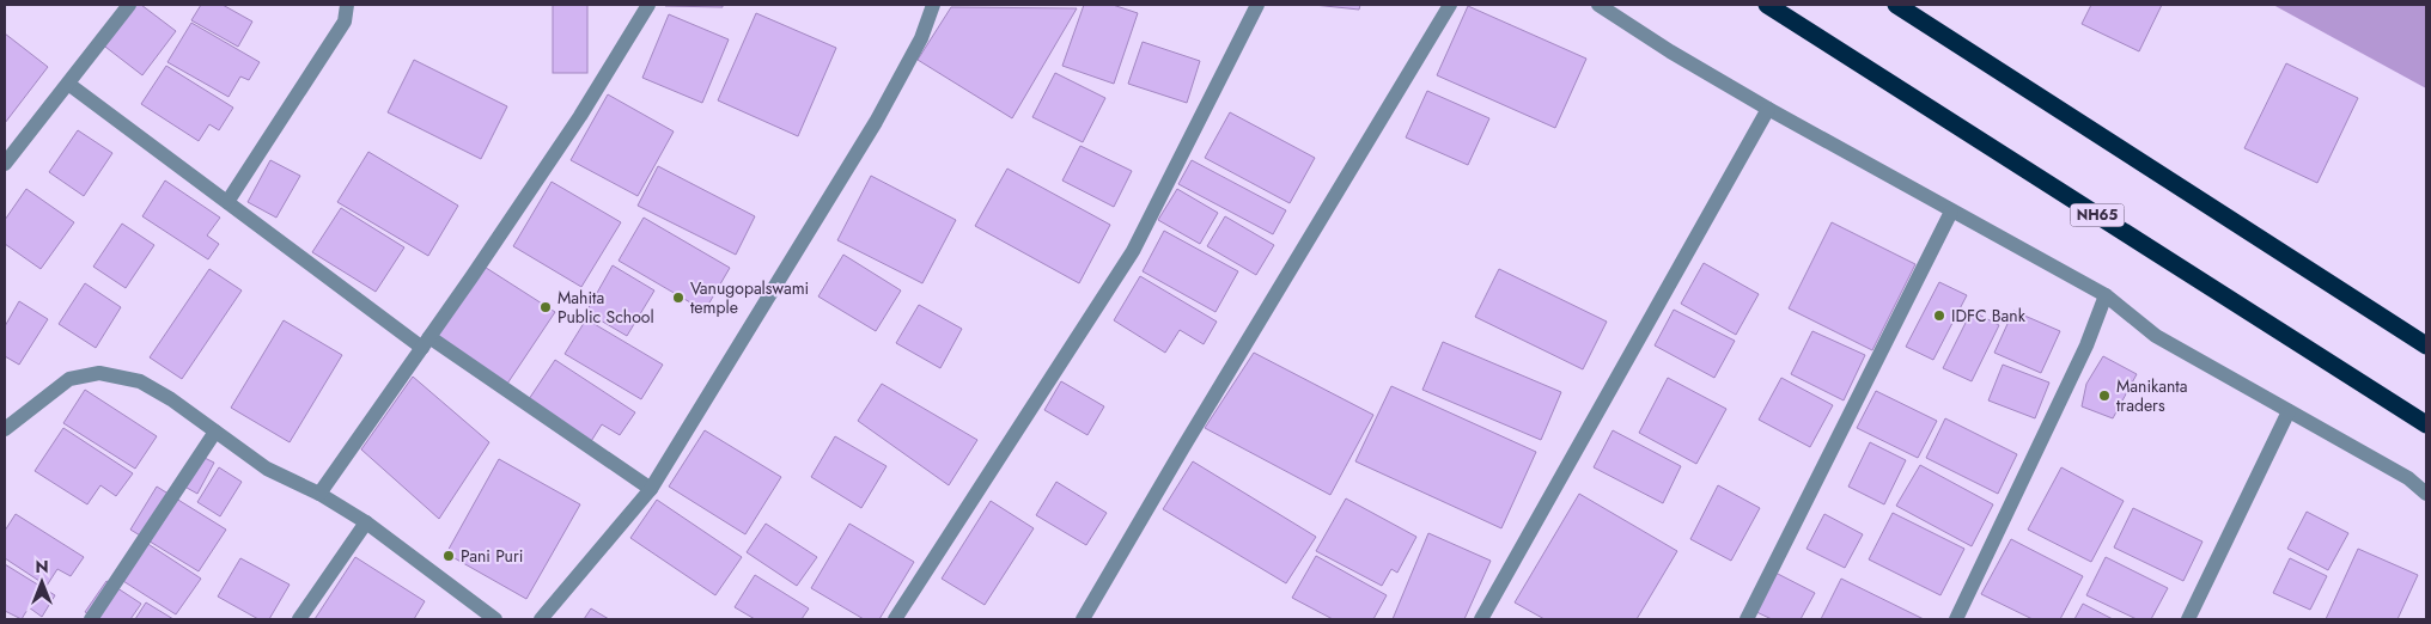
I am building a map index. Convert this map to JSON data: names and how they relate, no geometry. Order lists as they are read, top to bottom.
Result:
{
  "streets": {
    "highway": ["NH65"]
  },
  "places": [
    "Vanugopalswami temple",
    "Mahita Public School",
    "IDFC Bank",
    "Manikanta traders",
    "Pani Puri"
  ],
  "north": "top"
}
